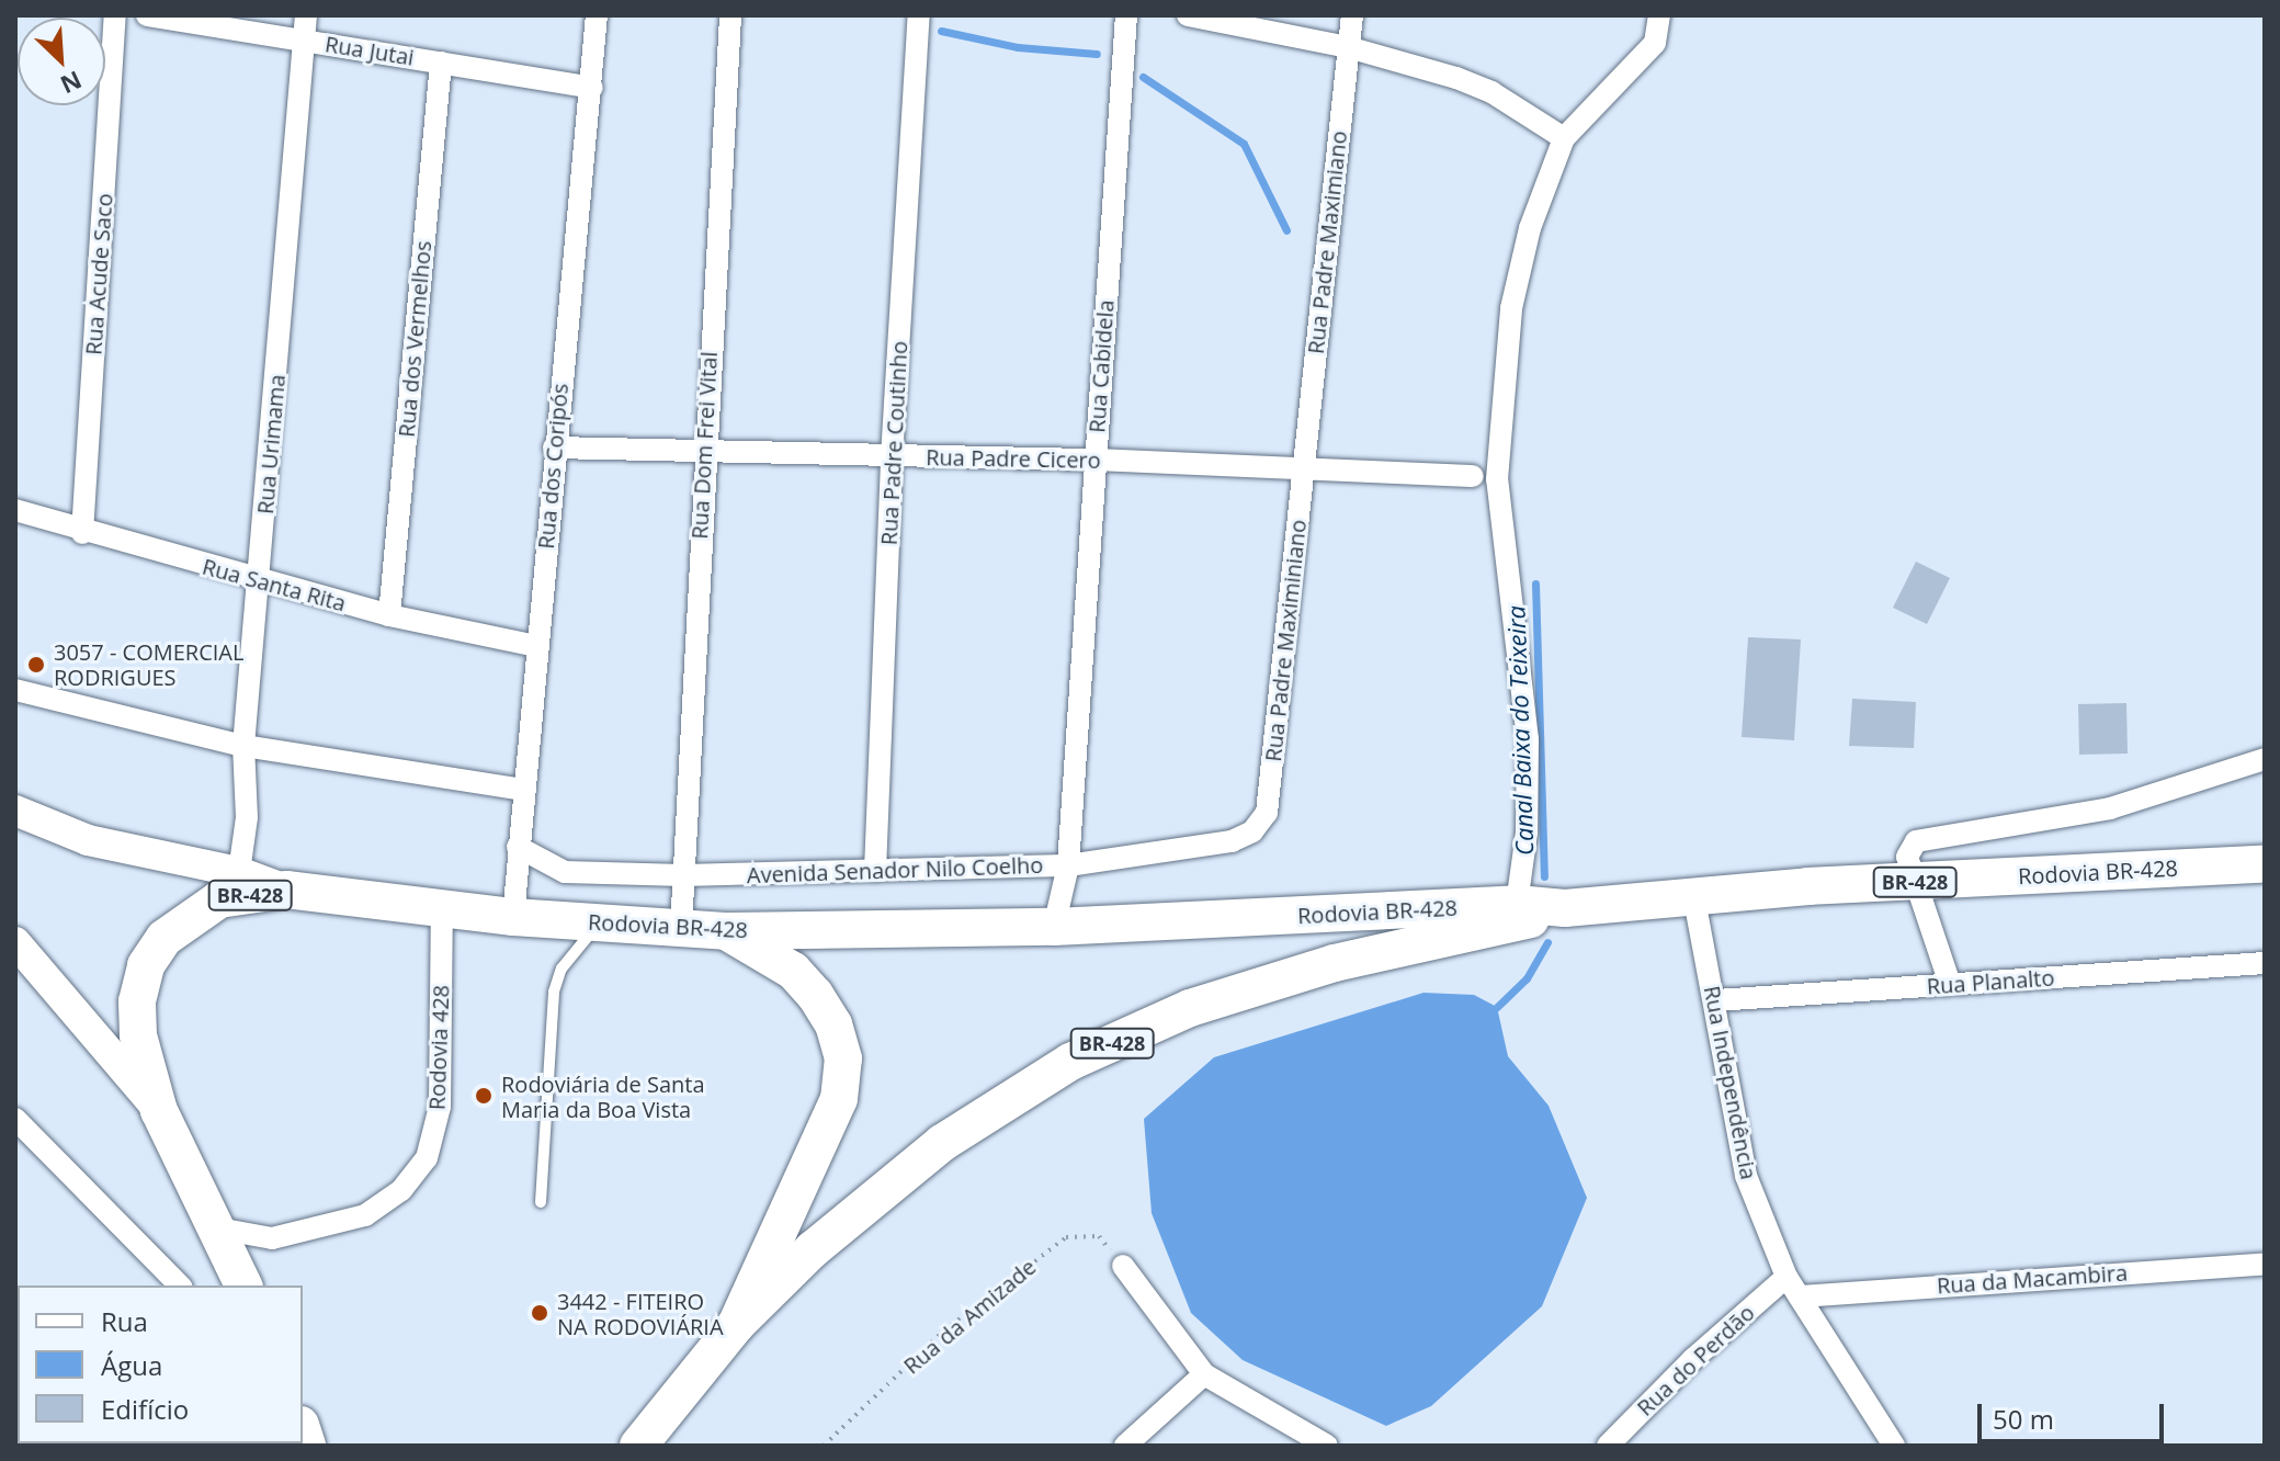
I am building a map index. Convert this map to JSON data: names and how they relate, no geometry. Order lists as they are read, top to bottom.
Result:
{
  "streets": {
    "highway": ["Rodovia BR-428", "BR-428"],
    "street": [
      "Rua Jutai",
      "Rua Padre Maximiano",
      "Rua Acude Saco",
      "Rua dos Vermelhos",
      "Rua Cabidela",
      "Rua Padre Coutinho",
      "Rua Urimama",
      "Rua Dom Frei Vital",
      "Rua Padre Cicero",
      "Rua dos Coripós",
      "Rua Santa Rita",
      "Rua Padre Maximiniano",
      "Avenida Senador Nilo Coelho",
      "Rua Planalto",
      "Rodovia 428",
      "Rua Independência",
      "Rua da Macambira",
      "Rua do Perdão"
    ],
    "path": ["Rua da Amizade"]
  },
  "crossings": [
    ["Rua Jutai", "Rua dos Vermelhos"],
    ["Rua Jutai", "Rua Urimama"],
    ["Rua Jutai", "Rua dos Coripós"],
    ["Rua Padre Maximiano", "Rua Padre Cicero"],
    ["Rua Padre Maximiano", "Rua Padre Maximiniano"],
    ["Rua Acude Saco", "Rua Santa Rita"],
    ["Rua dos Vermelhos", "Rua Santa Rita"],
    ["Rua Cabidela", "Rua Padre Cicero"],
    ["Rua Cabidela", "Avenida Senador Nilo Coelho"],
    ["Rua Cabidela", "Rodovia BR-428"],
    ["Rua Padre Coutinho", "Rua Padre Cicero"],
    ["Rua Padre Coutinho", "Avenida Senador Nilo Coelho"],
    ["Rua Urimama", "Rua Santa Rita"],
    ["Rua Dom Frei Vital", "Rua Padre Cicero"],
    ["Rua Dom Frei Vital", "Avenida Senador Nilo Coelho"],
    ["Rua Dom Frei Vital", "Rodovia BR-428"],
    ["Rua Padre Cicero", "Rua dos Coripós"],
    ["Rua Padre Cicero", "Rua Padre Maximiniano"],
    ["Rua dos Coripós", "Rua Santa Rita"],
    ["Rua dos Coripós", "Avenida Senador Nilo Coelho"],
    ["Rua dos Coripós", "Rodovia BR-428"],
    ["Rua Padre Maximiniano", "Avenida Senador Nilo Coelho"],
    ["Rodovia BR-428", "BR-428"],
    ["Rodovia BR-428", "Rodovia 428"],
    ["Rodovia BR-428", "Rua Independência"],
    ["Rua Planalto", "Rua Independência"],
    ["Rua Independência", "Rua da Macambira"],
    ["Rua Independência", "Rua do Perdão"]
  ],
  "water": ["Canal Baixa do Teixeira"],
  "places": ["3057 - COMERCIAL RODRIGUES", "Rodoviária de Santa Maria da Boa Vista", "3442 - FITEIRO NA RODOVIÁRIA"],
  "legend": ["Rua", "Água", "Edifício"],
  "scale_bar": "50 m",
  "north": "bottom right"
}
